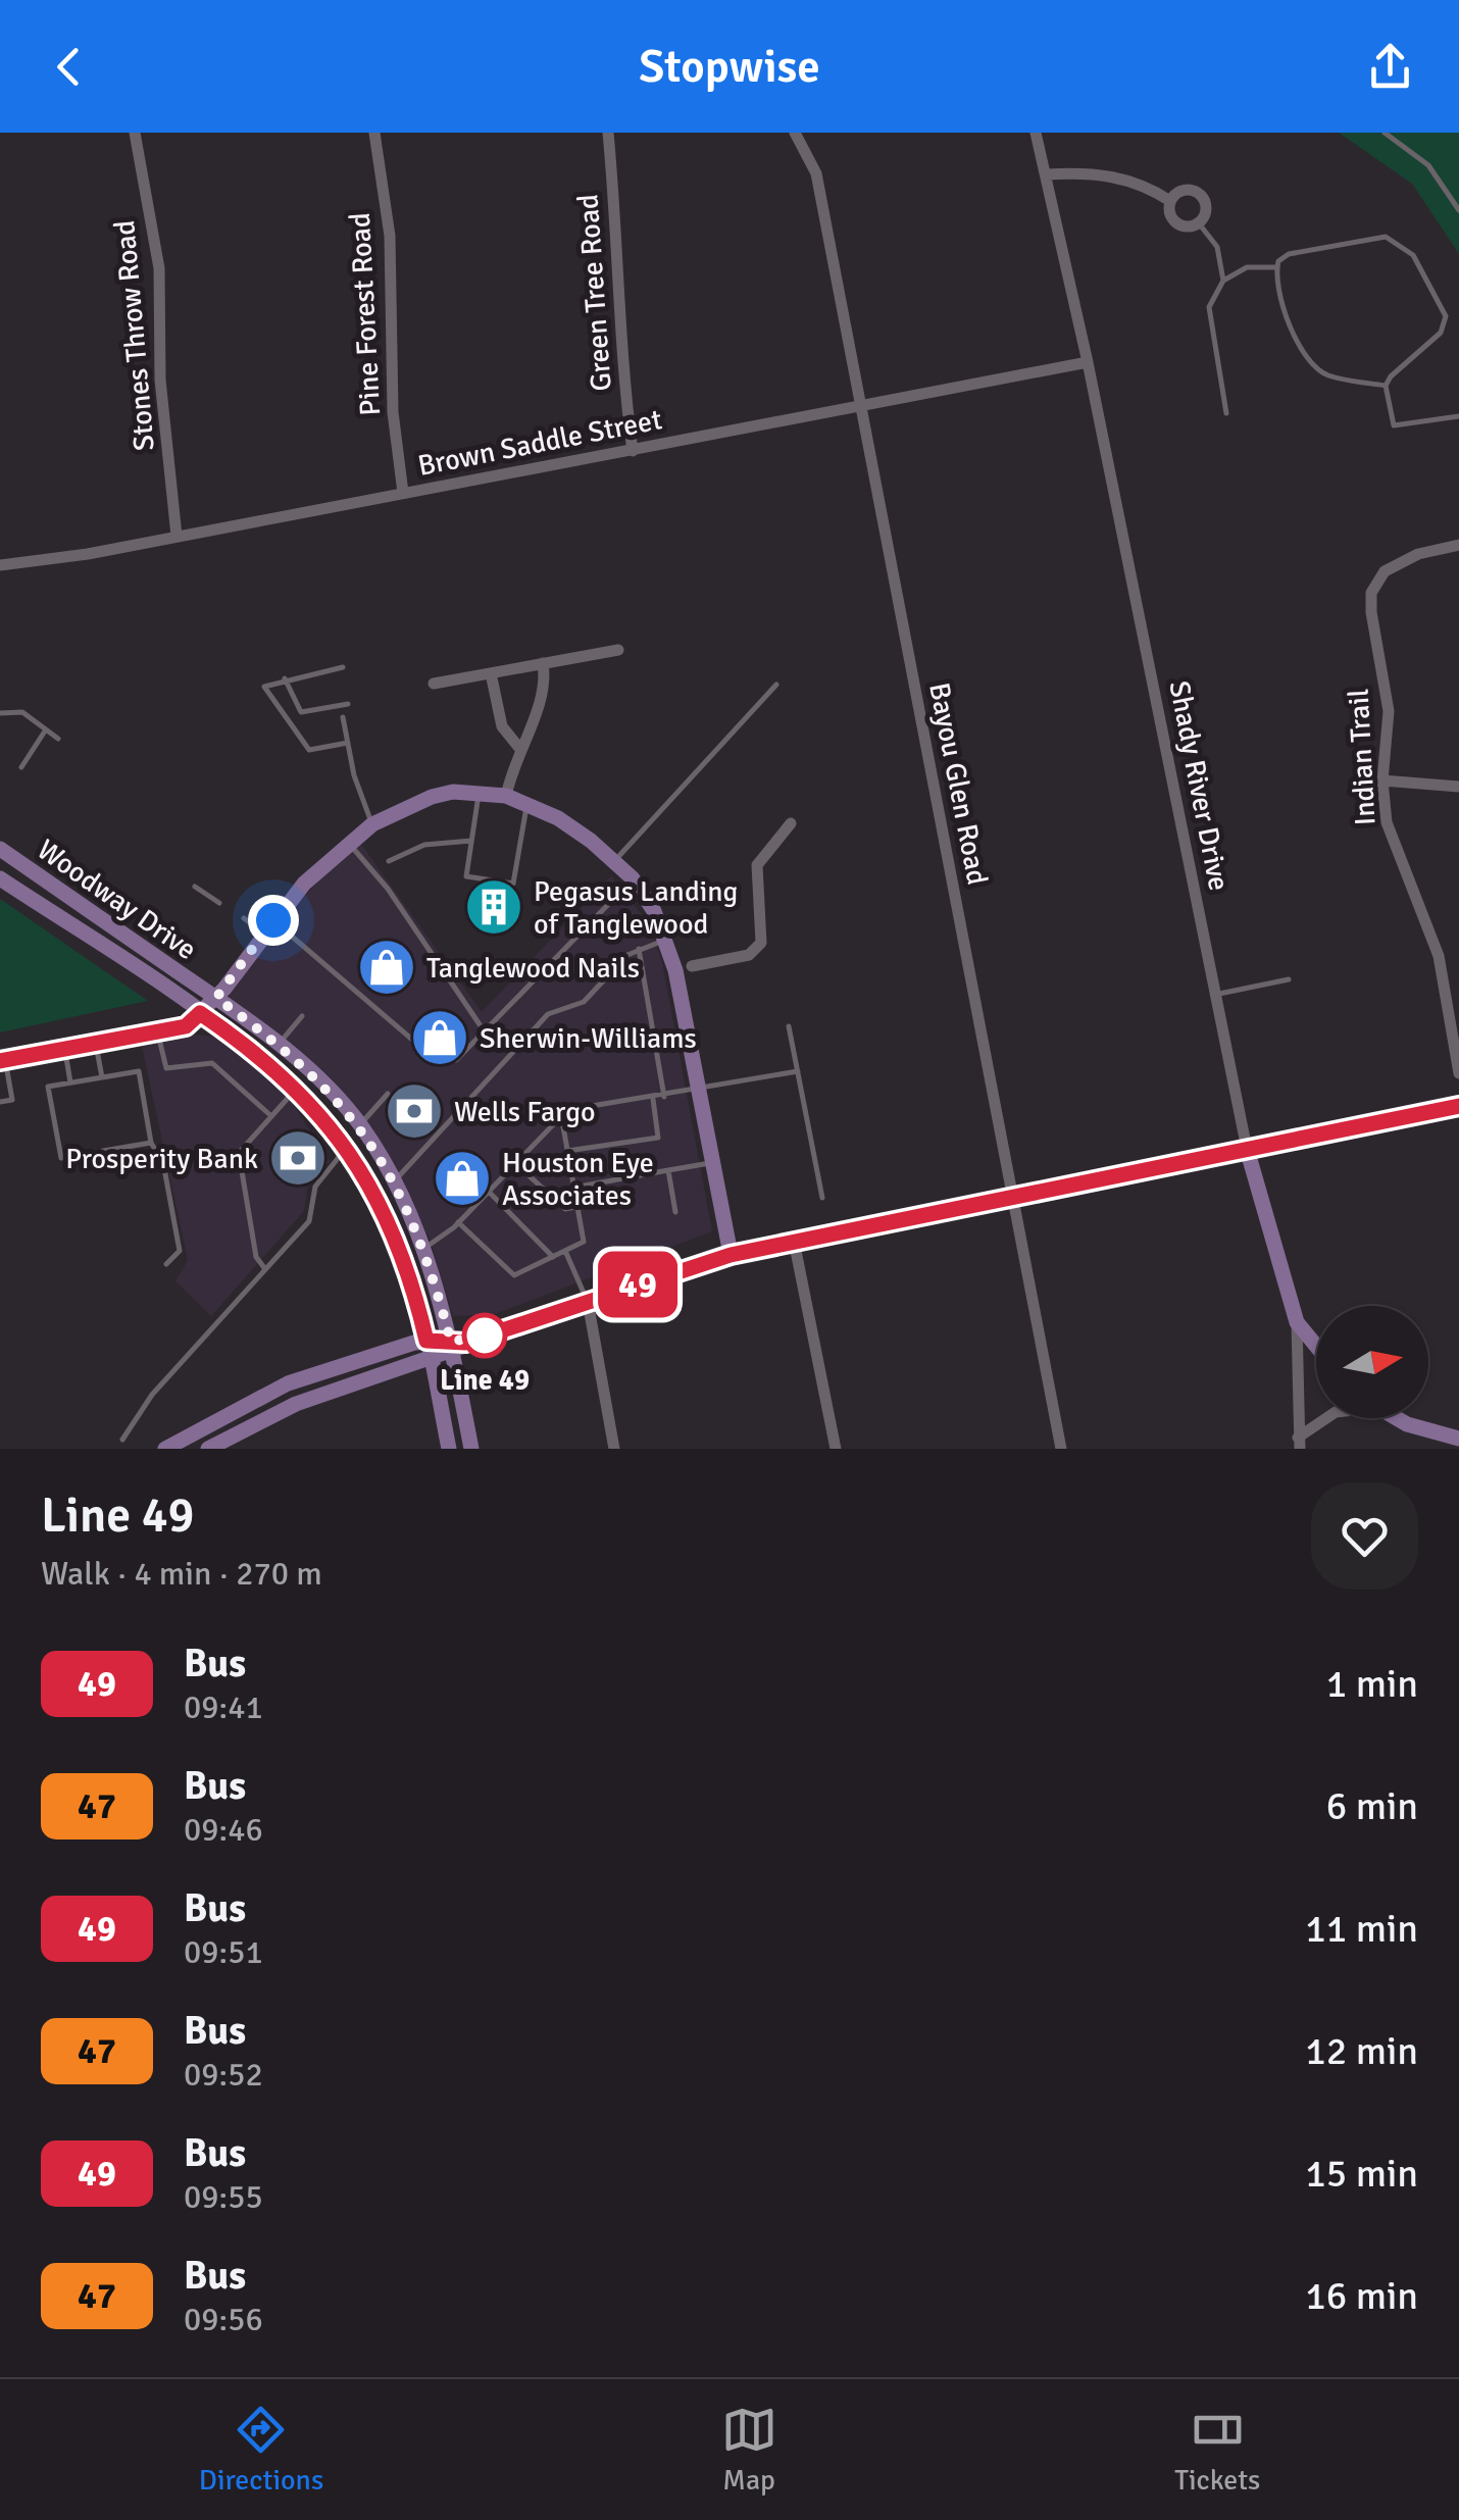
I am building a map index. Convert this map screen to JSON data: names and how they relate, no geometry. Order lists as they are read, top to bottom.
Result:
{
  "streets": {
    "main road": ["Shady River Drive", "Woodway Drive"],
    "street": [
      "Green Tree Road",
      "Pine Forest Road",
      "Stones Throw Road",
      "Brown Saddle Street",
      "Indian Trail",
      "Bayou Glen Road"
    ]
  },
  "crossings": [
    ["Green Tree Road", "Brown Saddle Street"],
    ["Pine Forest Road", "Brown Saddle Street"],
    ["Stones Throw Road", "Brown Saddle Street"],
    ["Brown Saddle Street", "Bayou Glen Road"],
    ["Brown Saddle Street", "Shady River Drive"]
  ],
  "places": {
    "building": ["Pegasus Landing of Tanglewood"],
    "shop": ["Tanglewood Nails", "Sherwin-Williams", "Houston Eye Associates"],
    "bank": ["Wells Fargo", "Prosperity Bank"],
    "other": ["Line 49"]
  },
  "lines": ["bus line 49"],
  "north": "right",
  "page": {
    "header": "Stopwise",
    "on_map": "49",
    "heading": ["Line 49", "Walk · 4 min · 270 m"],
    "list": [
      {
        "mark": "49",
        "name": "Bus",
        "note": "09:41",
        "value": "1 min"
      },
      {
        "mark": "47",
        "name": "Bus",
        "note": "09:46",
        "value": "6 min"
      },
      {
        "mark": "49",
        "name": "Bus",
        "note": "09:51",
        "value": "11 min"
      },
      {
        "mark": "47",
        "name": "Bus",
        "note": "09:52",
        "value": "12 min"
      },
      {
        "mark": "49",
        "name": "Bus",
        "note": "09:55",
        "value": "15 min"
      },
      {
        "mark": "47",
        "name": "Bus",
        "note": "09:56",
        "value": "16 min"
      }
    ],
    "tabs": ["Directions", "Map", "Tickets"]
  }
}
